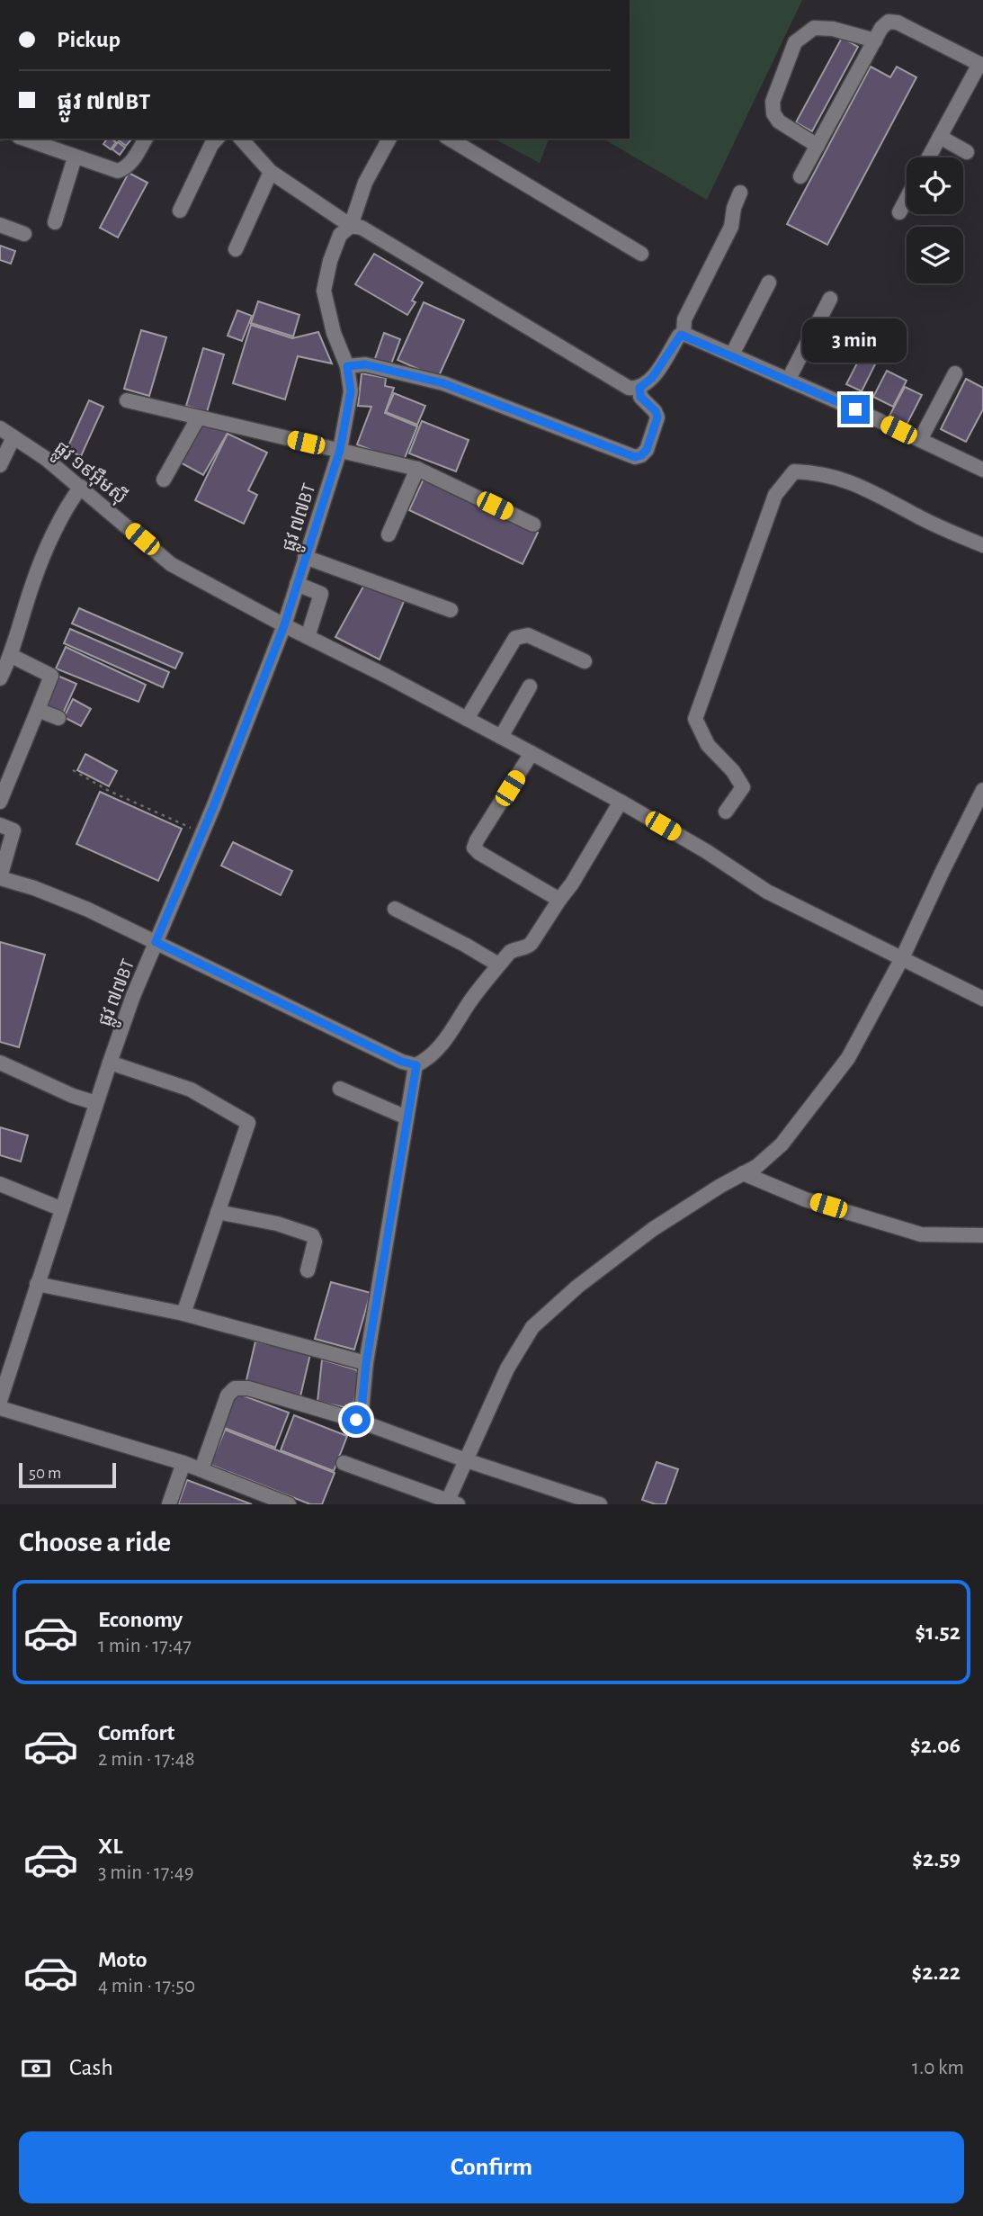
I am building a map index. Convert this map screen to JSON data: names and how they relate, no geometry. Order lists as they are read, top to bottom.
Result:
{
  "streets": {
    "street": ["ផ្លូវ ១៩អ៊ឹមស៊ី", "ផ្លូវ ៧៧BT"]
  },
  "crossings": [
    ["ផ្លូវ ១៩អ៊ឹមស៊ី", "ផ្លូវ ៧៧BT"]
  ],
  "scale_bar": "50 m",
  "page": {
    "banner": ["Pickup", "ផ្លូវ ៧៧BT"],
    "bubble": "3 min",
    "scale": "50 m",
    "heading": "Choose a ride",
    "list": [
      {
        "name": "Economy",
        "note": "1 min · 17:47",
        "value": "$1.52"
      },
      {
        "name": "Comfort",
        "note": "2 min · 17:48",
        "value": "$2.06"
      },
      {
        "name": "XL",
        "note": "3 min · 17:49",
        "value": "$2.59"
      },
      {
        "name": "Moto",
        "note": "4 min · 17:50",
        "value": "$2.22"
      }
    ],
    "pay": ["Cash", "1.0 km"],
    "buttons": "Confirm"
  }
}
